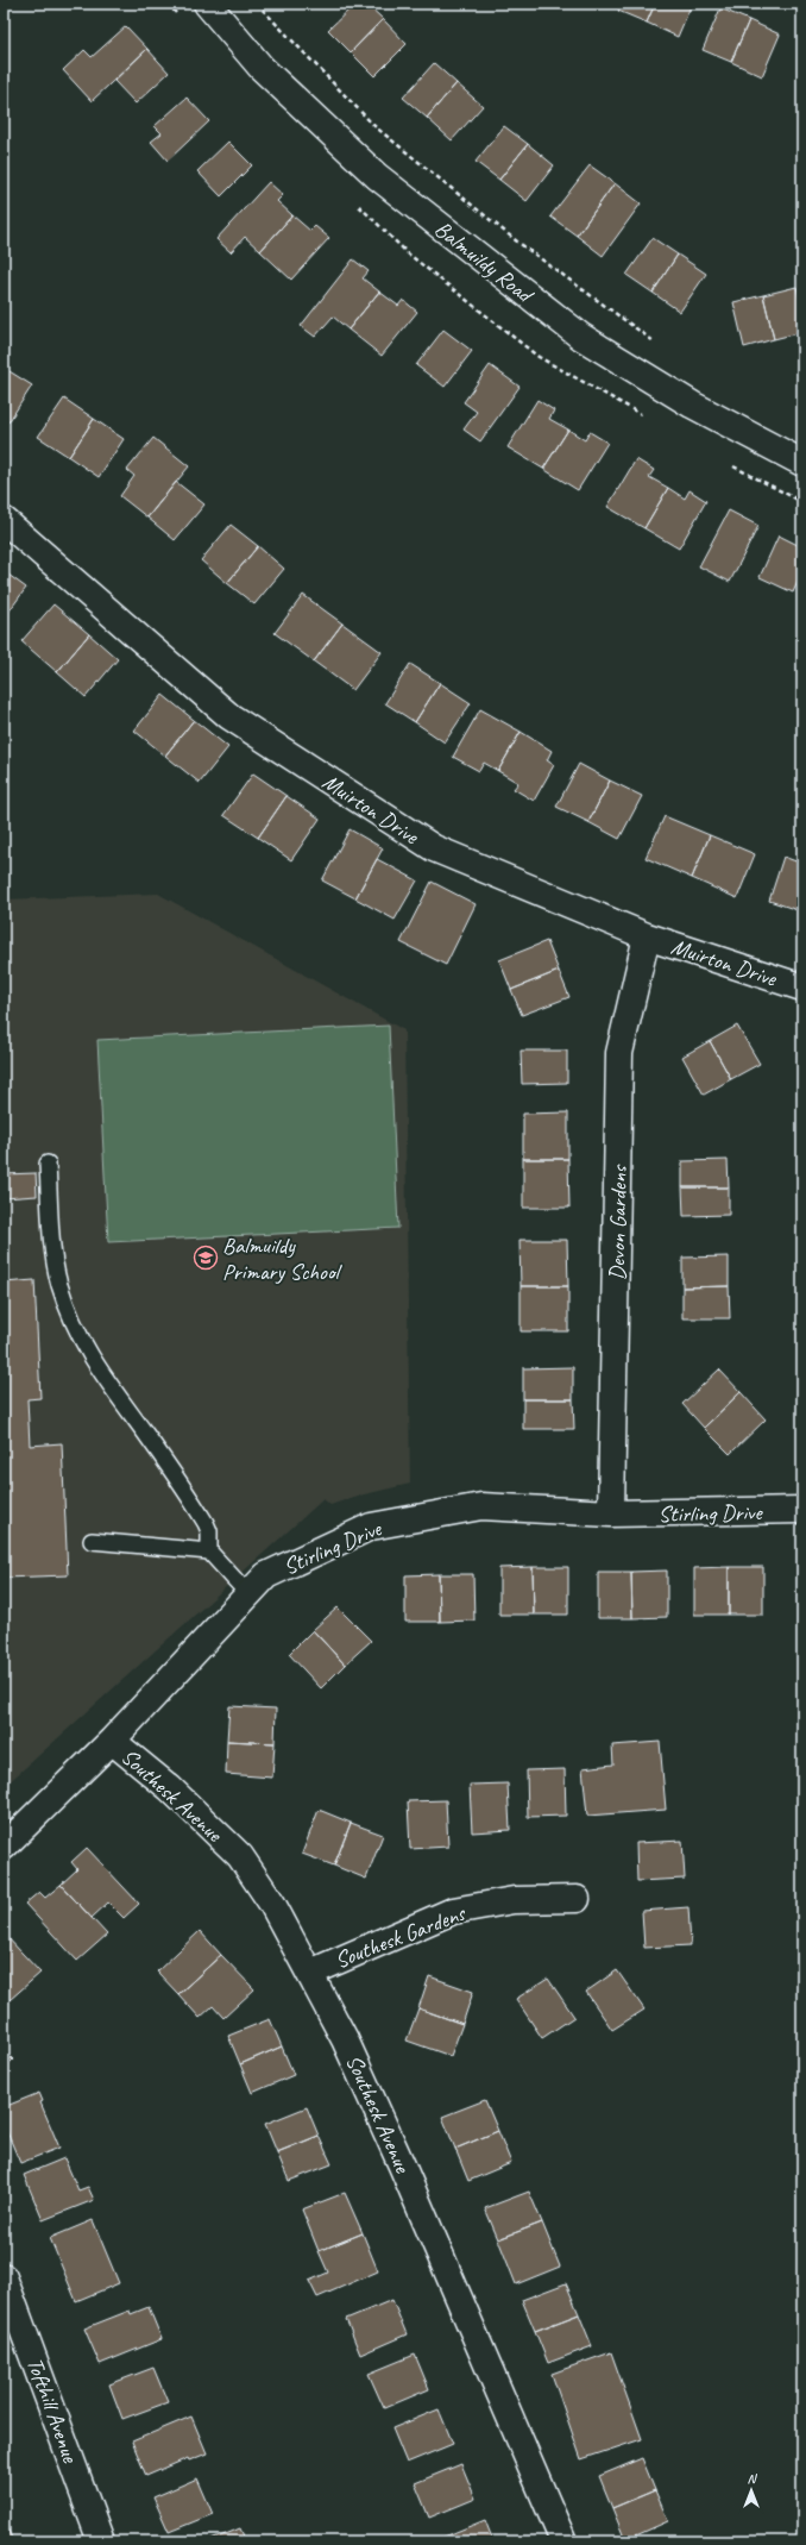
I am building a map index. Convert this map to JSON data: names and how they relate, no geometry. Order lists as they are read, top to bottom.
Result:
{
  "streets": {
    "street": [
      "Balmuildy Road",
      "Muirton Drive",
      "Devon Gardens",
      "Stirling Drive",
      "Southesk Avenue",
      "Southesk Gardens",
      "Tofthill Avenue"
    ]
  },
  "crossings": [
    ["Muirton Drive", "Devon Gardens"],
    ["Devon Gardens", "Stirling Drive"],
    ["Stirling Drive", "Southesk Avenue"],
    ["Southesk Avenue", "Southesk Gardens"]
  ],
  "places": {
    "school or university": ["Balmuildy Primary School"]
  },
  "north": "top"
}
